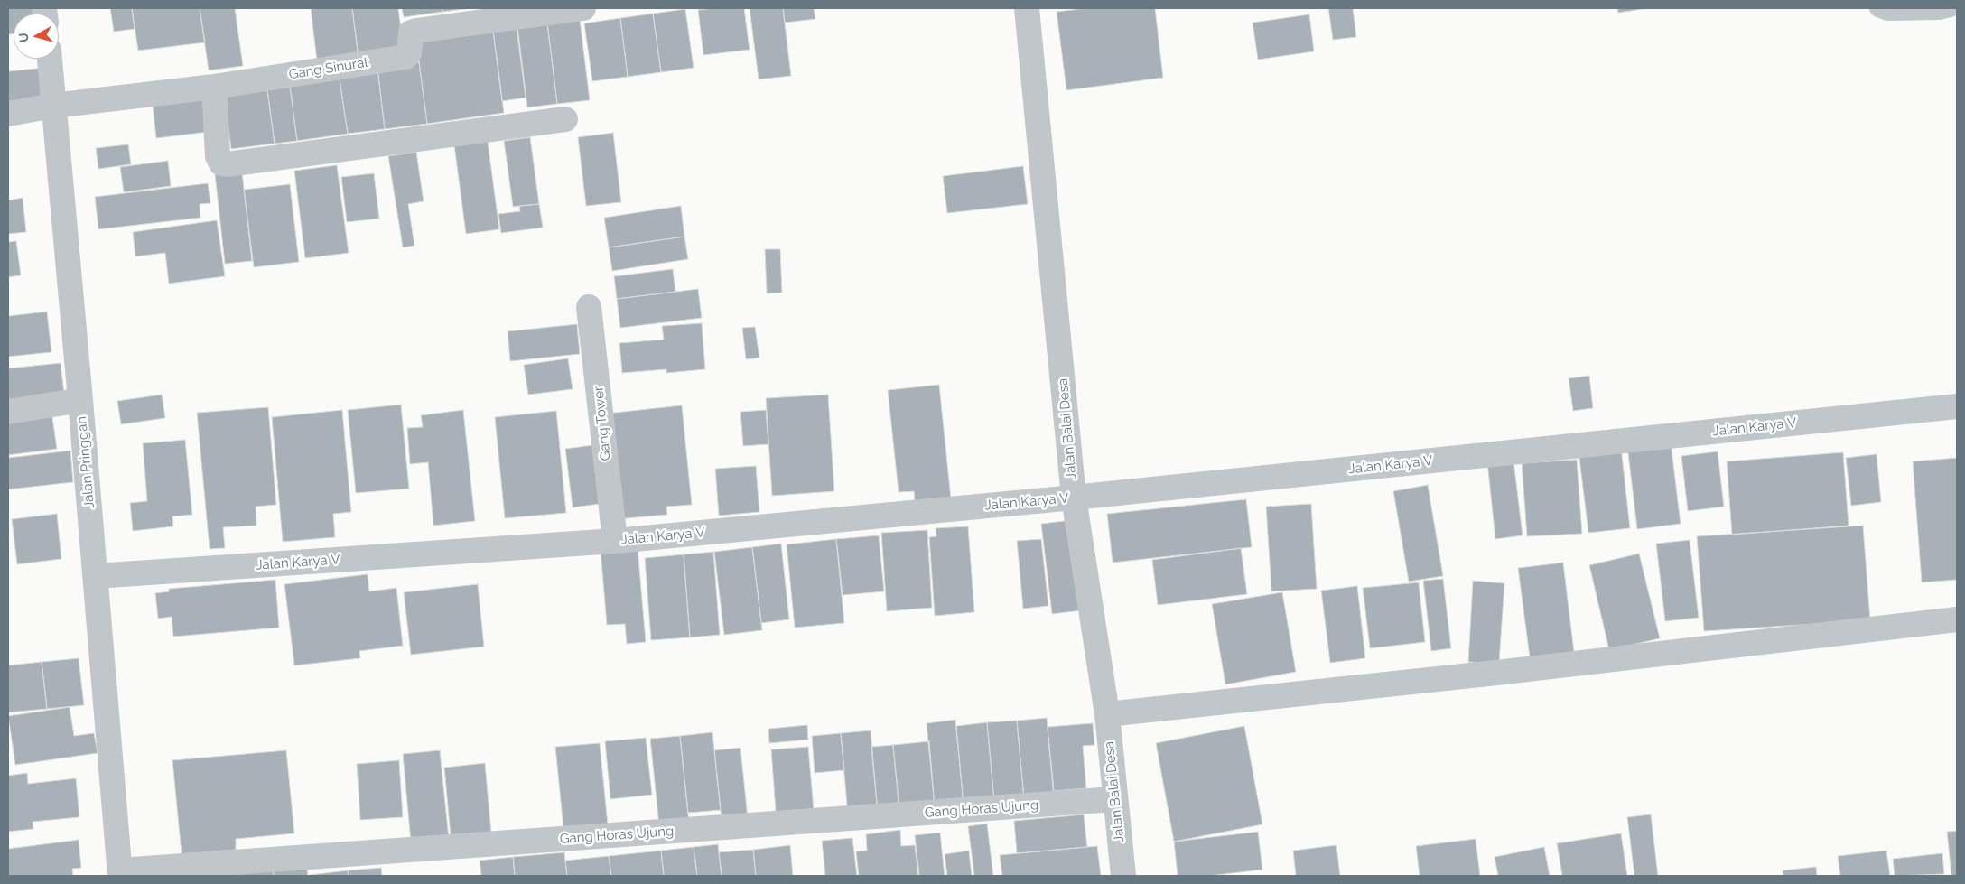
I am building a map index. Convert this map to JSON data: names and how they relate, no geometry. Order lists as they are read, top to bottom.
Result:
{
  "streets": {
    "street": [
      "Gang Sinurat",
      "Gang Tower",
      "Jalan Karya V",
      "Jalan Balai Desa",
      "Jalan Pringgan",
      "Gang Horas Ujung"
    ]
  },
  "crossings": [
    ["Gang Sinurat", "Jalan Pringgan"],
    ["Gang Tower", "Jalan Karya V"],
    ["Jalan Karya V", "Jalan Balai Desa"],
    ["Jalan Karya V", "Jalan Pringgan"],
    ["Jalan Balai Desa", "Gang Horas Ujung"],
    ["Jalan Pringgan", "Gang Horas Ujung"]
  ],
  "north": "left"
}
